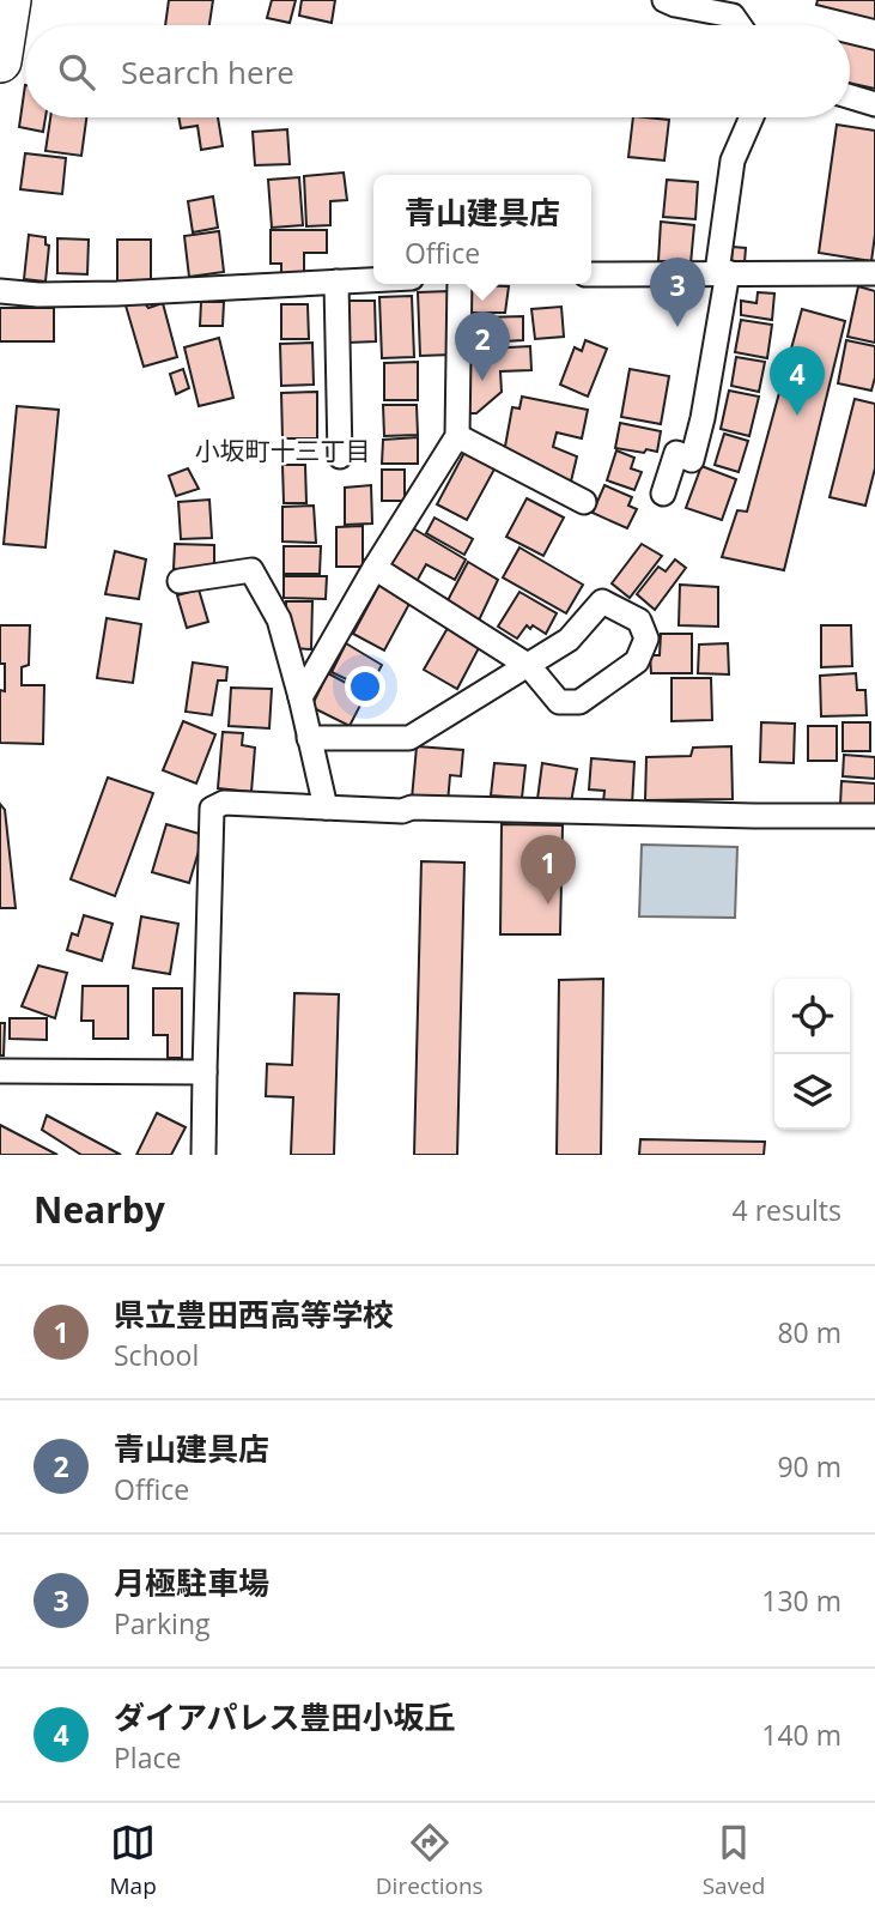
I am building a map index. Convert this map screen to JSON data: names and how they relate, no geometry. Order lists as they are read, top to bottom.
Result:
{
  "districts": ["小坂町十三丁目"],
  "page": {
    "search": "Search here",
    "popup": ["青山建具店", "Office"],
    "pins": [
      "3",
      "2",
      "4",
      "1"
    ],
    "heading": ["Nearby", "4 results"],
    "list": [
      {
        "mark": "1",
        "name": "県立豊田西高等学校",
        "note": "School",
        "value": "80 m"
      },
      {
        "mark": "2",
        "name": "青山建具店",
        "note": "Office",
        "value": "90 m"
      },
      {
        "mark": "3",
        "name": "月極駐車場",
        "note": "Parking",
        "value": "130 m"
      },
      {
        "mark": "4",
        "name": "ダイアパレス豊田小坂丘",
        "note": "Place",
        "value": "140 m"
      }
    ],
    "nav": ["Map", "Directions", "Saved"]
  }
}
